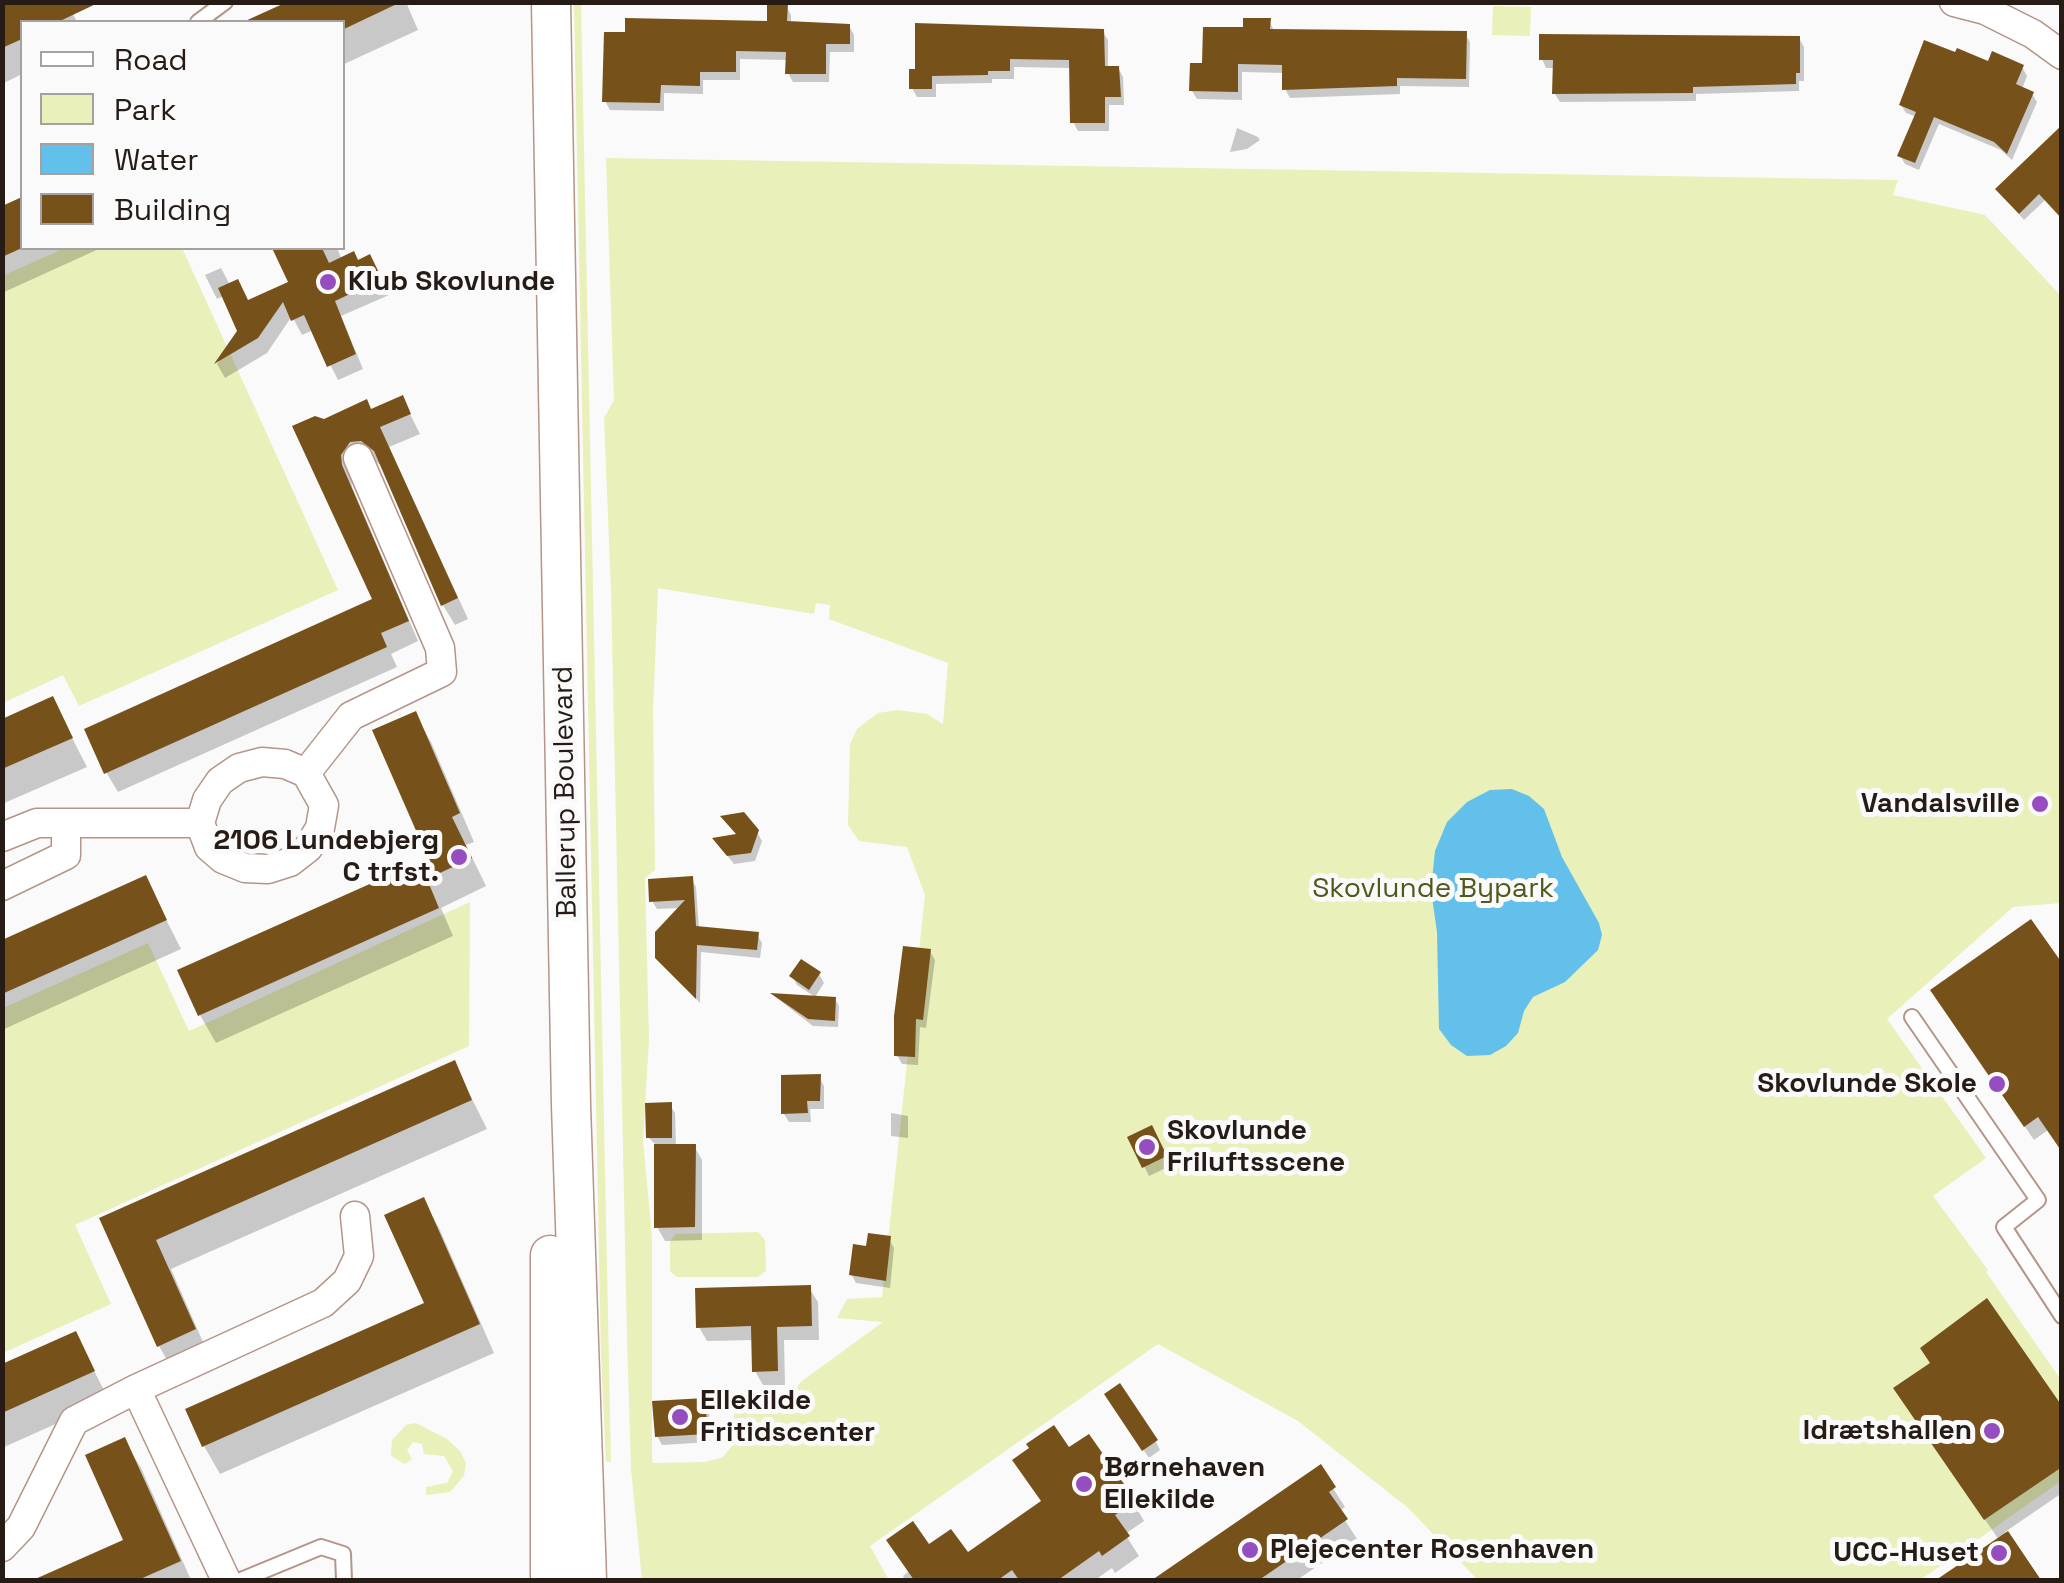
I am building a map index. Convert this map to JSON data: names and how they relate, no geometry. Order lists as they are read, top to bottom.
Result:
{
  "streets": {
    "street": ["Ballerup Boulevard"]
  },
  "parks": ["Skovlunde Bypark"],
  "places": [
    "Klub Skovlunde",
    "Vandalsville",
    "2106 Lundebjerg C trfst.",
    "Skovlunde Skole",
    "Skovlunde Friluftsscene",
    "Ellekilde Fritidscenter",
    "Idrætshallen",
    "Børnehaven Ellekilde",
    "Plejecenter Rosenhaven",
    "UCC-Huset"
  ],
  "legend": [
    "Road",
    "Park",
    "Water",
    "Building"
  ]
}
